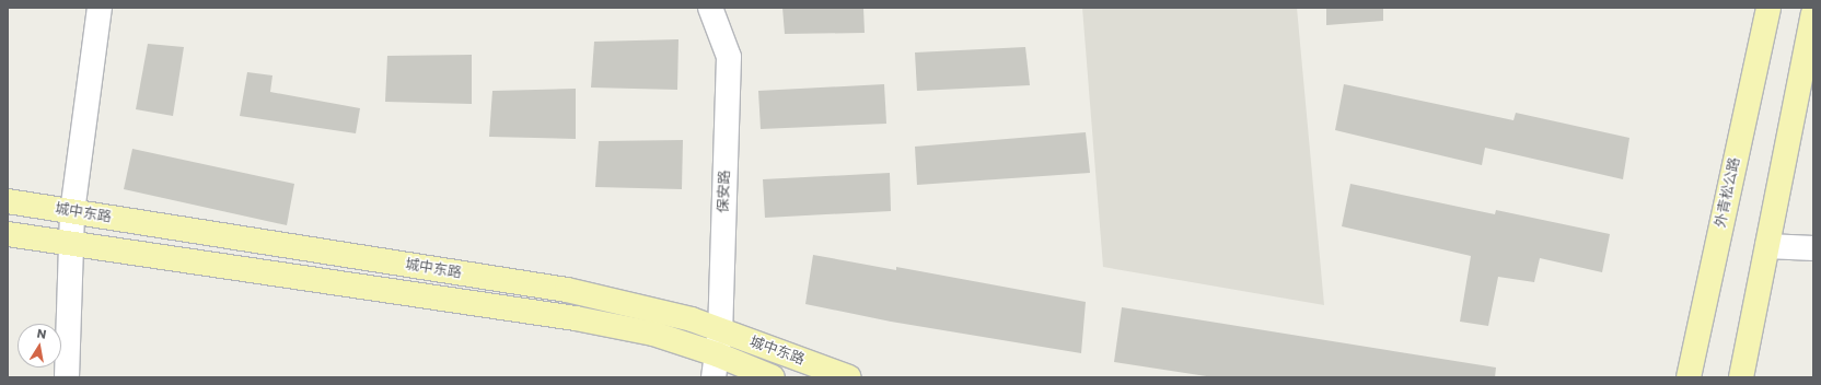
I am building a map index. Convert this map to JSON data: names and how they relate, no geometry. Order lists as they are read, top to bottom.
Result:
{
  "streets": {
    "main road": ["外青松公路", "城中东路"],
    "street": ["保安路"]
  },
  "crossings": [
    ["保安路", "城中东路"]
  ],
  "north": "top"
}
